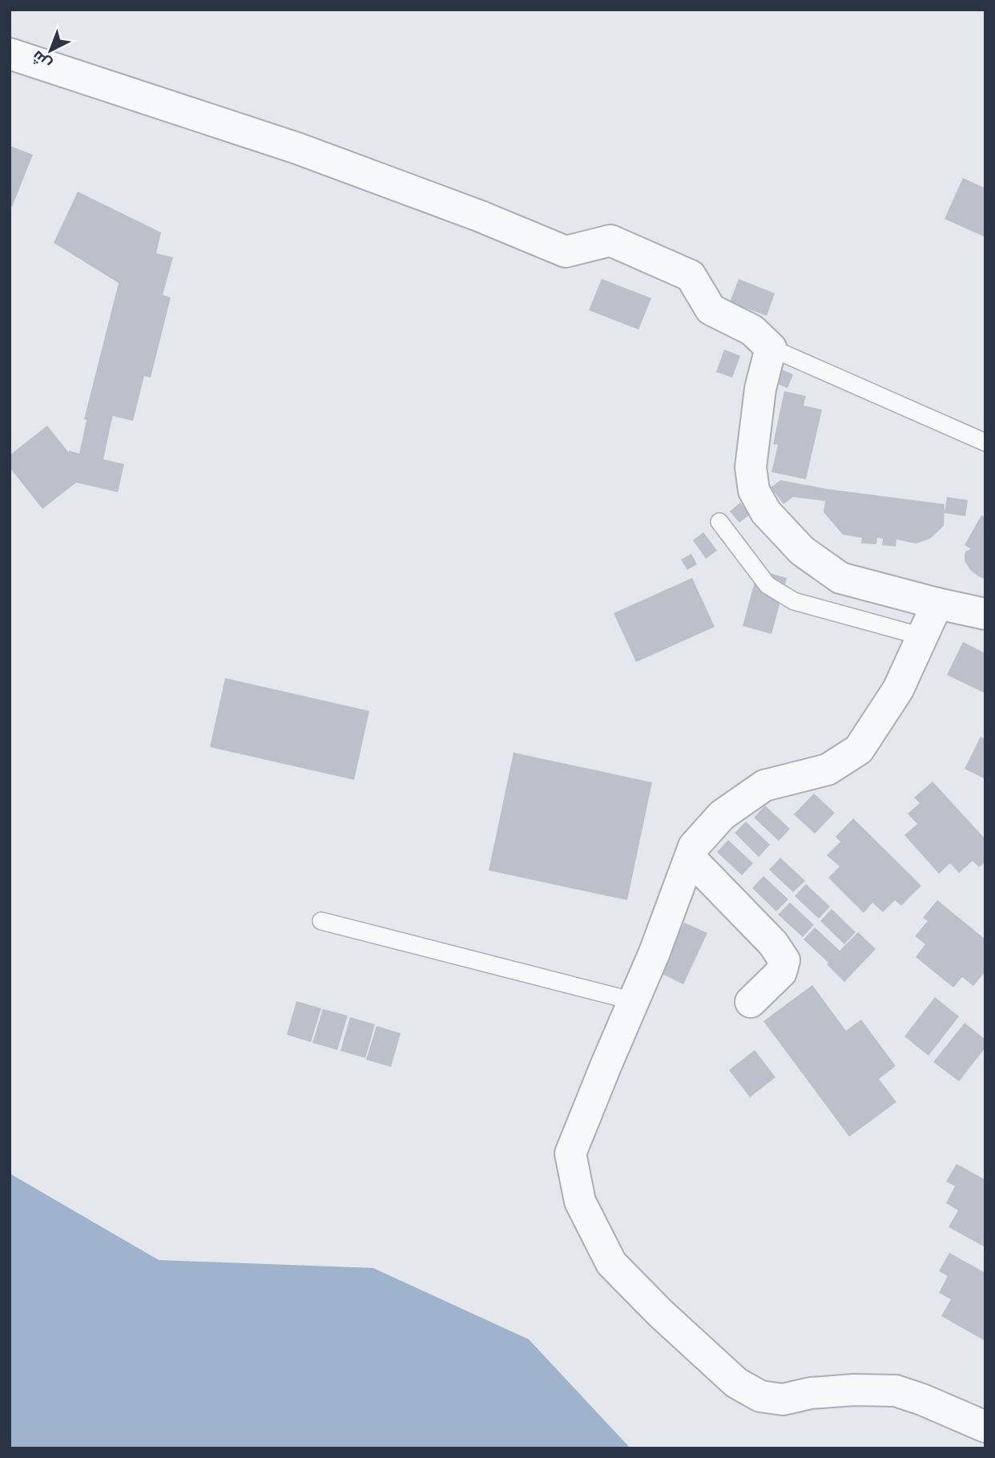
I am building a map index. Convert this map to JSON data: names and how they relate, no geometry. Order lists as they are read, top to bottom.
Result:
{
  "north": "bottom left"
}
